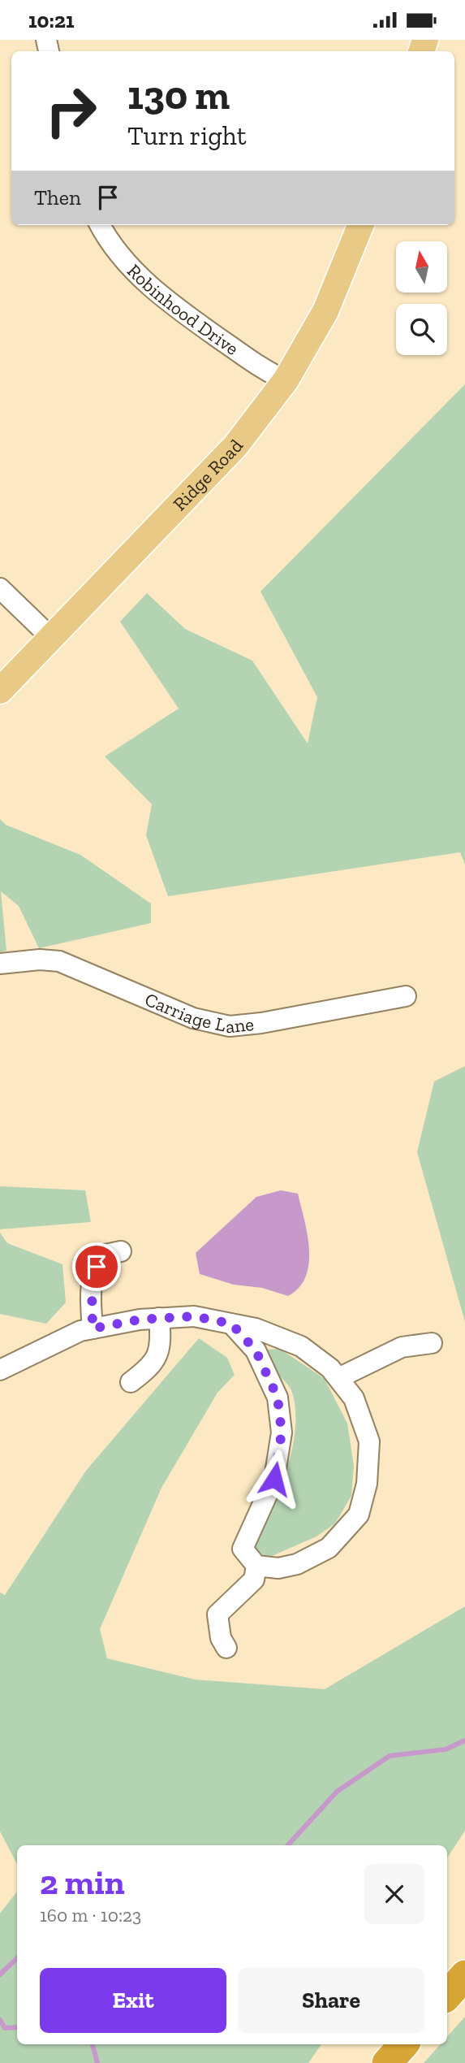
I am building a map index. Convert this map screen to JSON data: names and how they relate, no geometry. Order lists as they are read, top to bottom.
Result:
{
  "streets": {
    "main road": ["Ridge Road"],
    "street": ["Robinhood Drive", "Carriage Lane"]
  },
  "crossings": [
    ["Robinhood Drive", "Ridge Road"]
  ],
  "north": "top",
  "page": {
    "status": "10:21",
    "turn": ["130 m", "Turn right"],
    "then": "Then",
    "heading": ["2 min", "160 m · 10:23"],
    "buttons": ["Exit", "Share"]
  }
}
